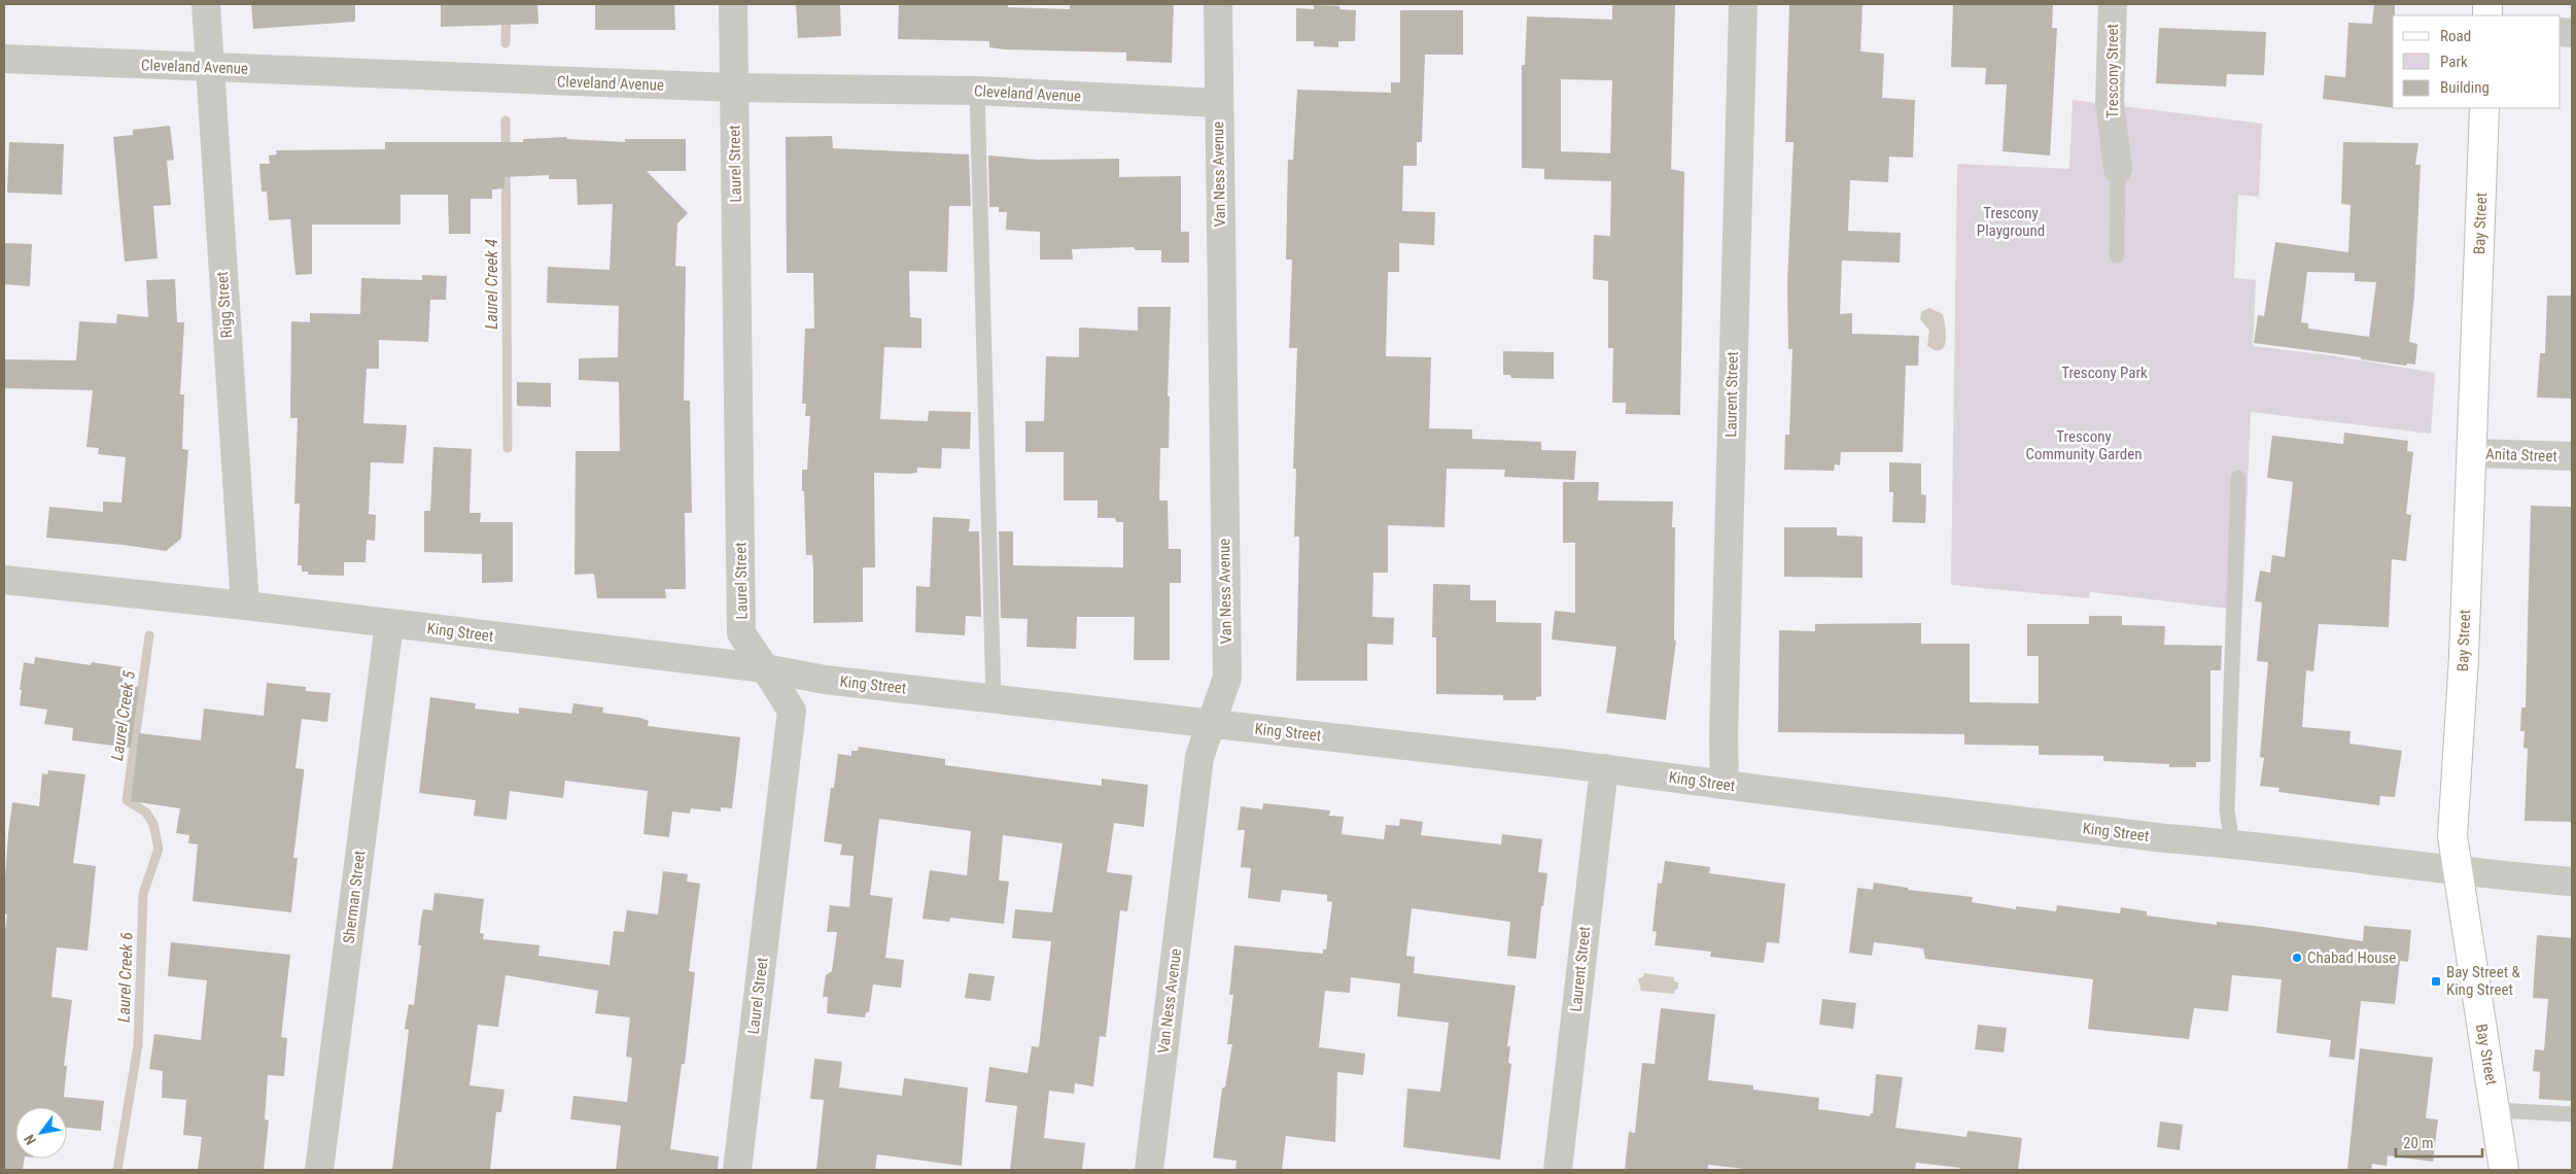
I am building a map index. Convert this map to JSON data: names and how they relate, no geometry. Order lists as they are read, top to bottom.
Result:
{
  "streets": {
    "main road": ["Bay Street"],
    "street": [
      "Cleveland Avenue",
      "Trescony Street",
      "Laurel Street",
      "Van Ness Avenue",
      "Rigg Street",
      "Laurent Street",
      "Anita Street",
      "King Street",
      "Sherman Street"
    ]
  },
  "crossings": [
    ["Cleveland Avenue", "Laurel Street"],
    ["Cleveland Avenue", "Van Ness Avenue"],
    ["Cleveland Avenue", "Rigg Street"],
    ["Laurel Street", "King Street"],
    ["Van Ness Avenue", "King Street"],
    ["Bay Street", "Anita Street"],
    ["Bay Street", "King Street"],
    ["Rigg Street", "King Street"],
    ["Laurent Street", "King Street"],
    ["King Street", "Sherman Street"]
  ],
  "water": ["Laurel Creek 4", "Laurel Creek 5", "Laurel Creek 6"],
  "parks": ["Trescony Playground", "Trescony Park", "Trescony Community Garden"],
  "places": {
    "other": ["Chabad House"],
    "transit": ["Bay Street & King Street"]
  },
  "legend": ["Road", "Park", "Building"],
  "scale_bar": "20 m",
  "north": "bottom left"
}
